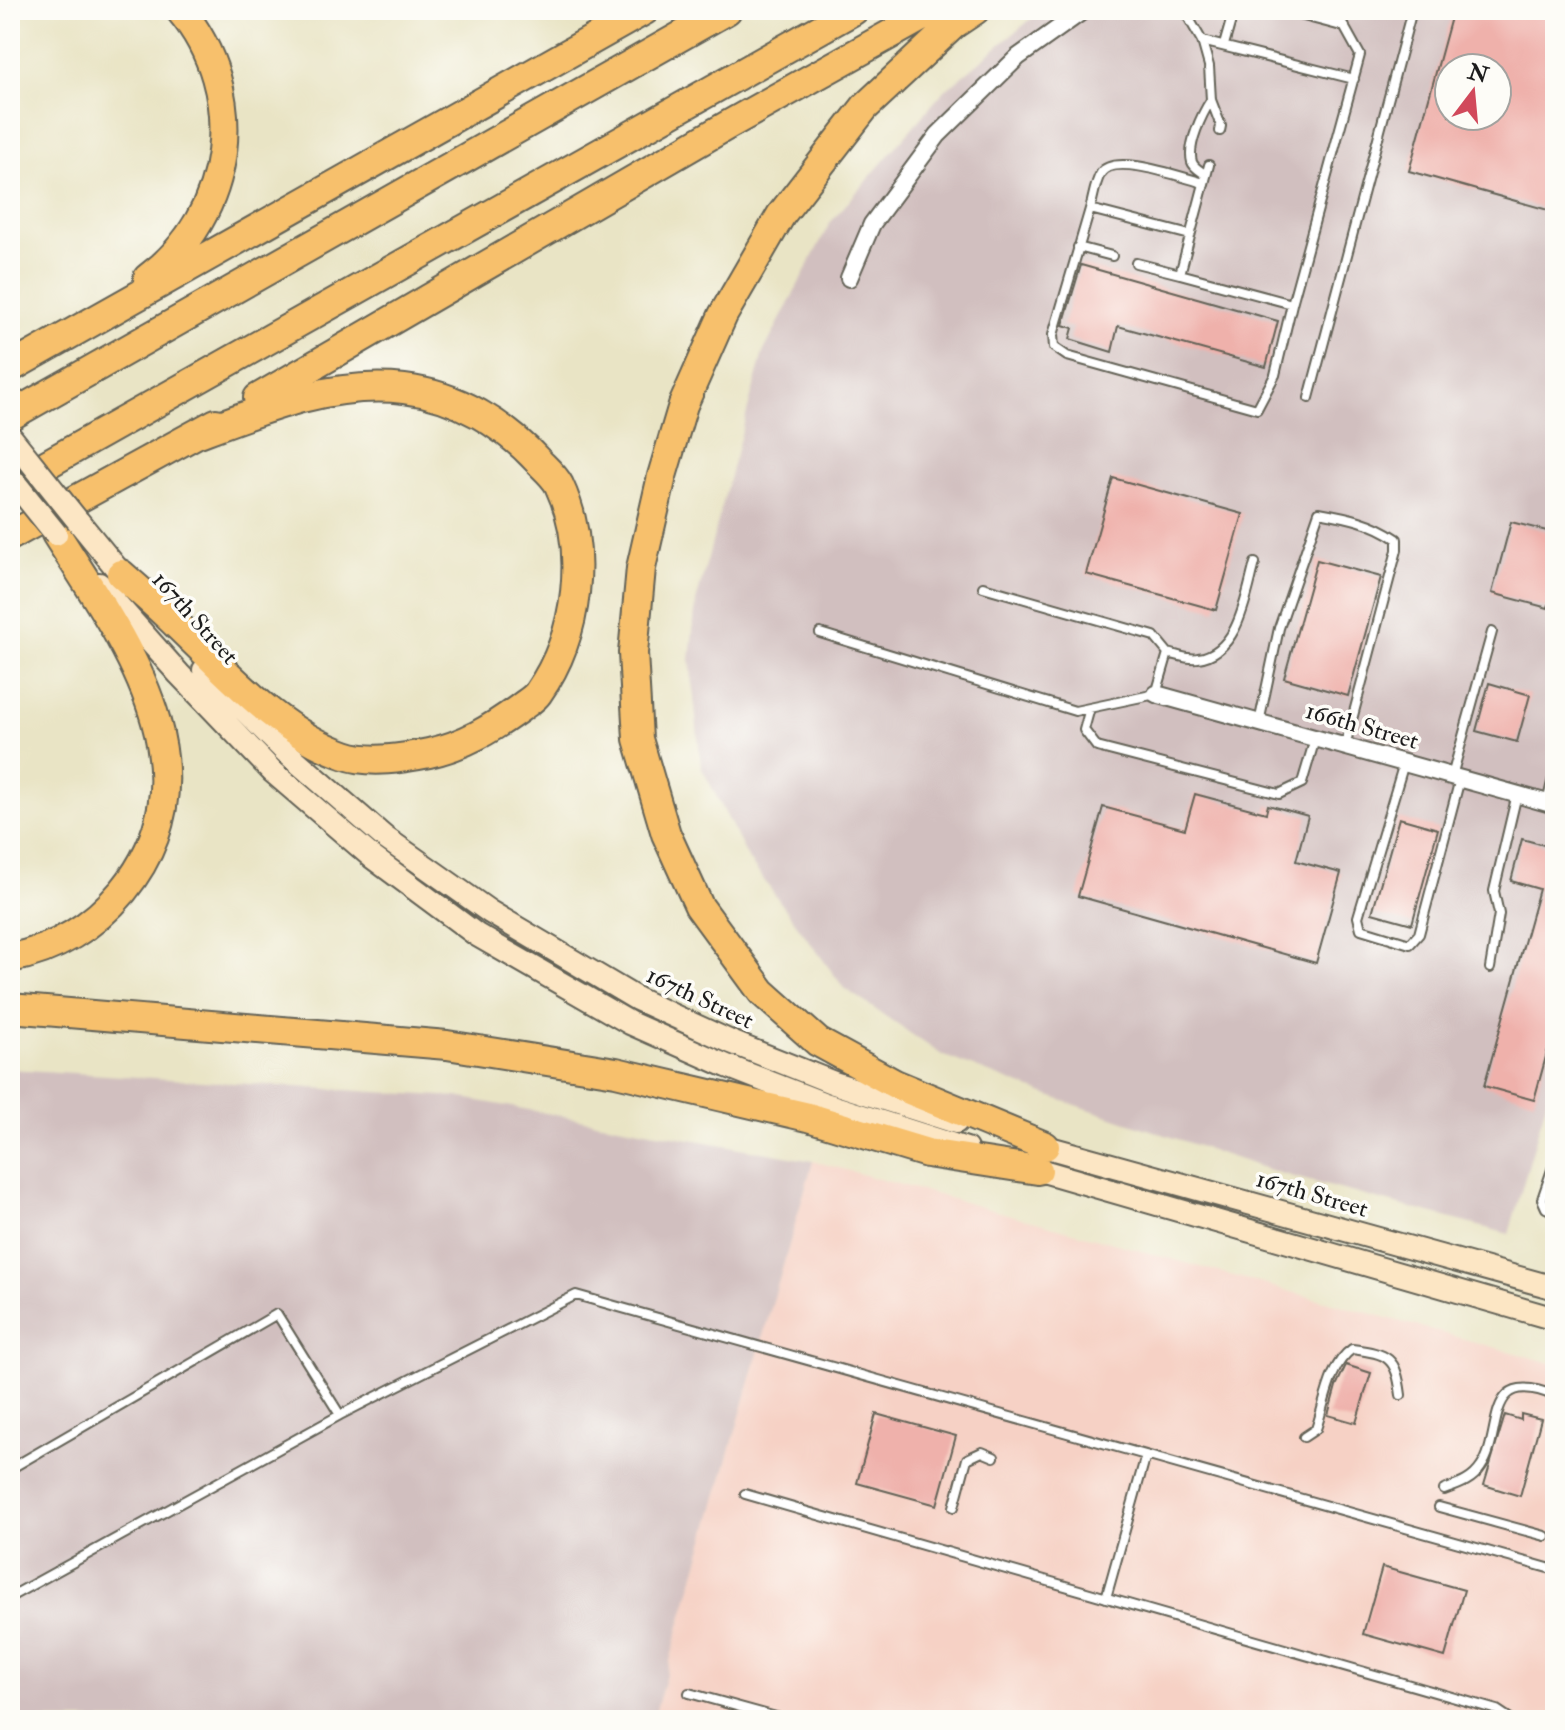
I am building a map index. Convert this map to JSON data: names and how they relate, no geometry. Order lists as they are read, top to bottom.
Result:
{
  "streets": {
    "main road": ["167th Street"],
    "street": ["166th Street"]
  },
  "north": "top"
}
